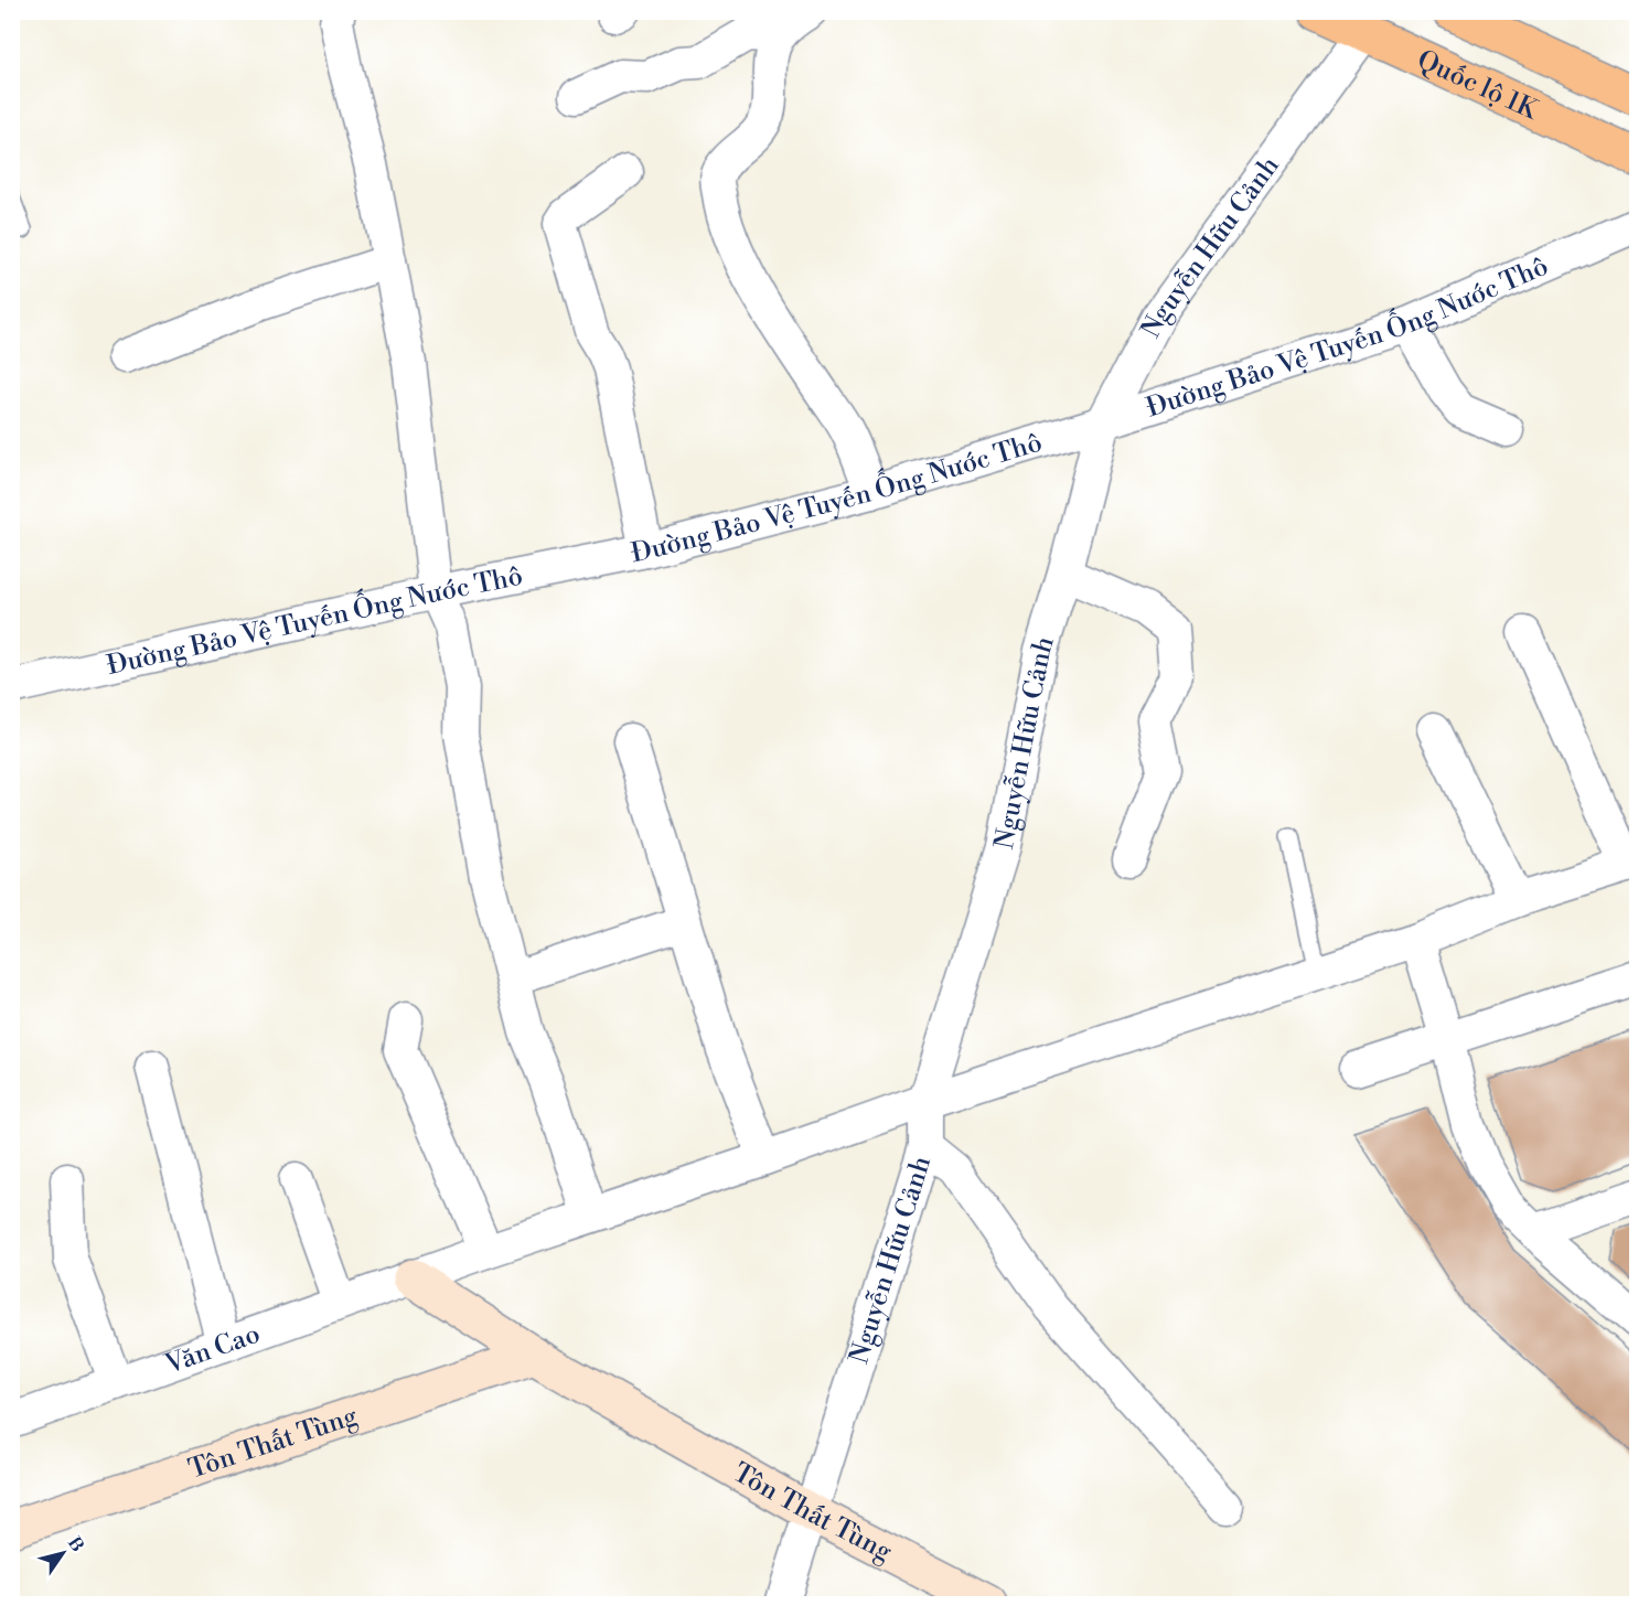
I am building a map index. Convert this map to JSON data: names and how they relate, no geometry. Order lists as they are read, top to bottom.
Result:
{
  "streets": {
    "main road": ["Quốc lộ 1K"],
    "street": [
      "Nguyễn Hữu Cảnh",
      "Đường Bảo Vệ Tuyến Ống Nước Thô",
      "Văn Cao",
      "Tôn Thất Tùng"
    ]
  },
  "crossings": [
    ["Quốc lộ 1K", "Nguyễn Hữu Cảnh"],
    ["Nguyễn Hữu Cảnh", "Đường Bảo Vệ Tuyến Ống Nước Thô"],
    ["Nguyễn Hữu Cảnh", "Văn Cao"],
    ["Nguyễn Hữu Cảnh", "Tôn Thất Tùng"],
    ["Văn Cao", "Tôn Thất Tùng"]
  ],
  "north": "top right"
}
